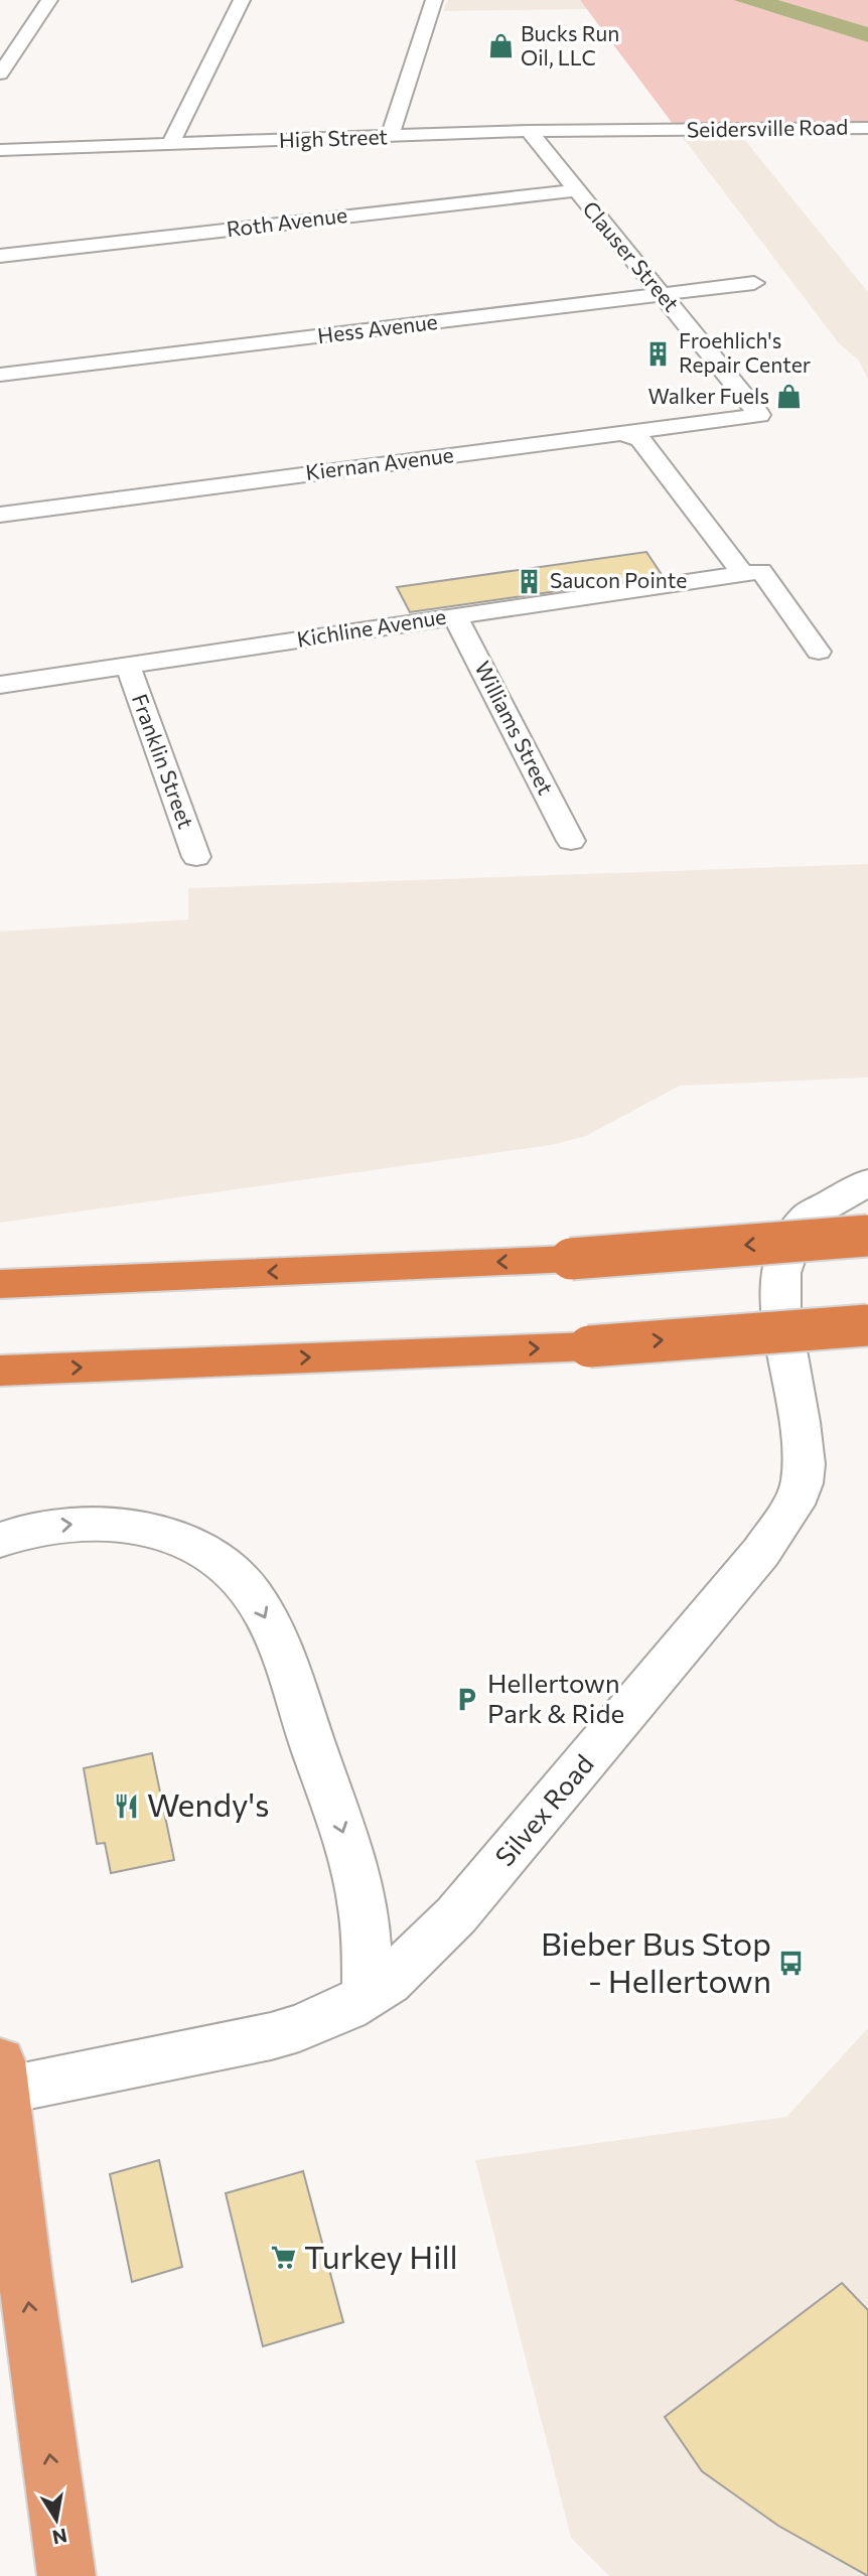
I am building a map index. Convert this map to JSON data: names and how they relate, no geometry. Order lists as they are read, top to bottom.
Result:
{
  "streets": {
    "street": [
      "Seidersville Road",
      "High Street",
      "Roth Avenue",
      "Clauser Street",
      "Hess Avenue",
      "Kiernan Avenue",
      "Kichline Avenue",
      "Williams Street",
      "Franklin Street",
      "Silvex Road"
    ]
  },
  "crossings": [
    ["Seidersville Road", "High Street"],
    ["High Street", "Clauser Street"],
    ["Roth Avenue", "Clauser Street"],
    ["Clauser Street", "Hess Avenue"],
    ["Clauser Street", "Kiernan Avenue"],
    ["Kichline Avenue", "Williams Street"],
    ["Kichline Avenue", "Franklin Street"]
  ],
  "places": {
    "shop": ["Bucks Run Oil, LLC", "Walker Fuels"],
    "building": ["Froehlich's Repair Center", "Saucon Pointe"],
    "parking": ["Hellertown Park & Ride"],
    "restaurant": ["Wendy's"],
    "bus stop": ["Bieber Bus Stop - Hellertown"],
    "supermarket": ["Turkey Hill"]
  },
  "north": "bottom"
}
